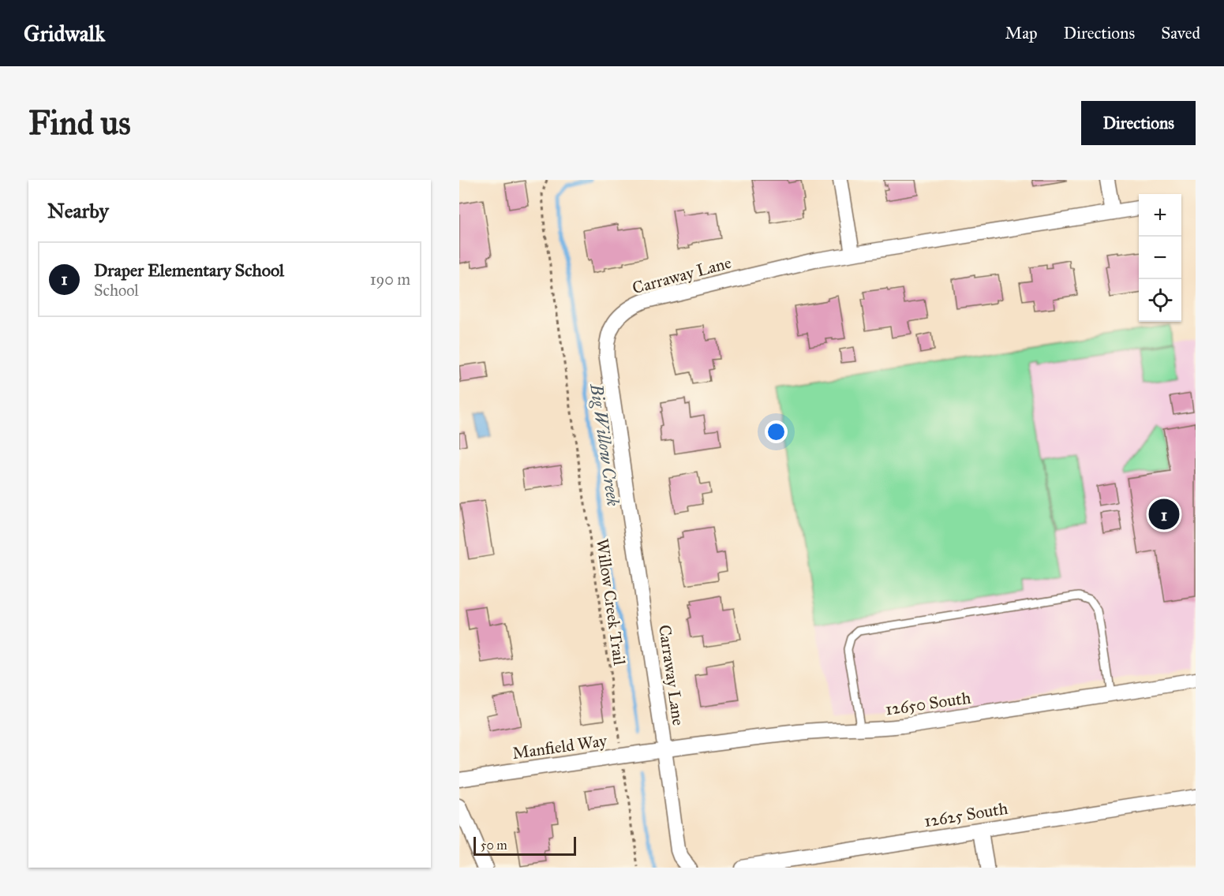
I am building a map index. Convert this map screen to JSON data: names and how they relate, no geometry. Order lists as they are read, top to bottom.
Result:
{
  "streets": {
    "street": [
      "Carraway Lane",
      "12650 South",
      "Manfield Way",
      "12625 South"
    ],
    "path": ["Willow Creek Trail"]
  },
  "crossings": [
    ["Carraway Lane", "12650 South"],
    ["Carraway Lane", "Manfield Way"],
    ["12650 South", "Manfield Way"]
  ],
  "water": ["Big Willow Creek"],
  "scale_bar": "50 m",
  "page": {
    "header": "Gridwalk",
    "nav": ["Map", "Directions", "Saved"],
    "buttons": "Directions",
    "title": "Find us",
    "heading": "Nearby",
    "map_buttons": ["+", "−"],
    "list": [
      {
        "mark": "1",
        "name": "Draper Elementary School",
        "note": "School",
        "value": "190 m"
      }
    ],
    "pins": "1",
    "scale": "50 m"
  }
}
